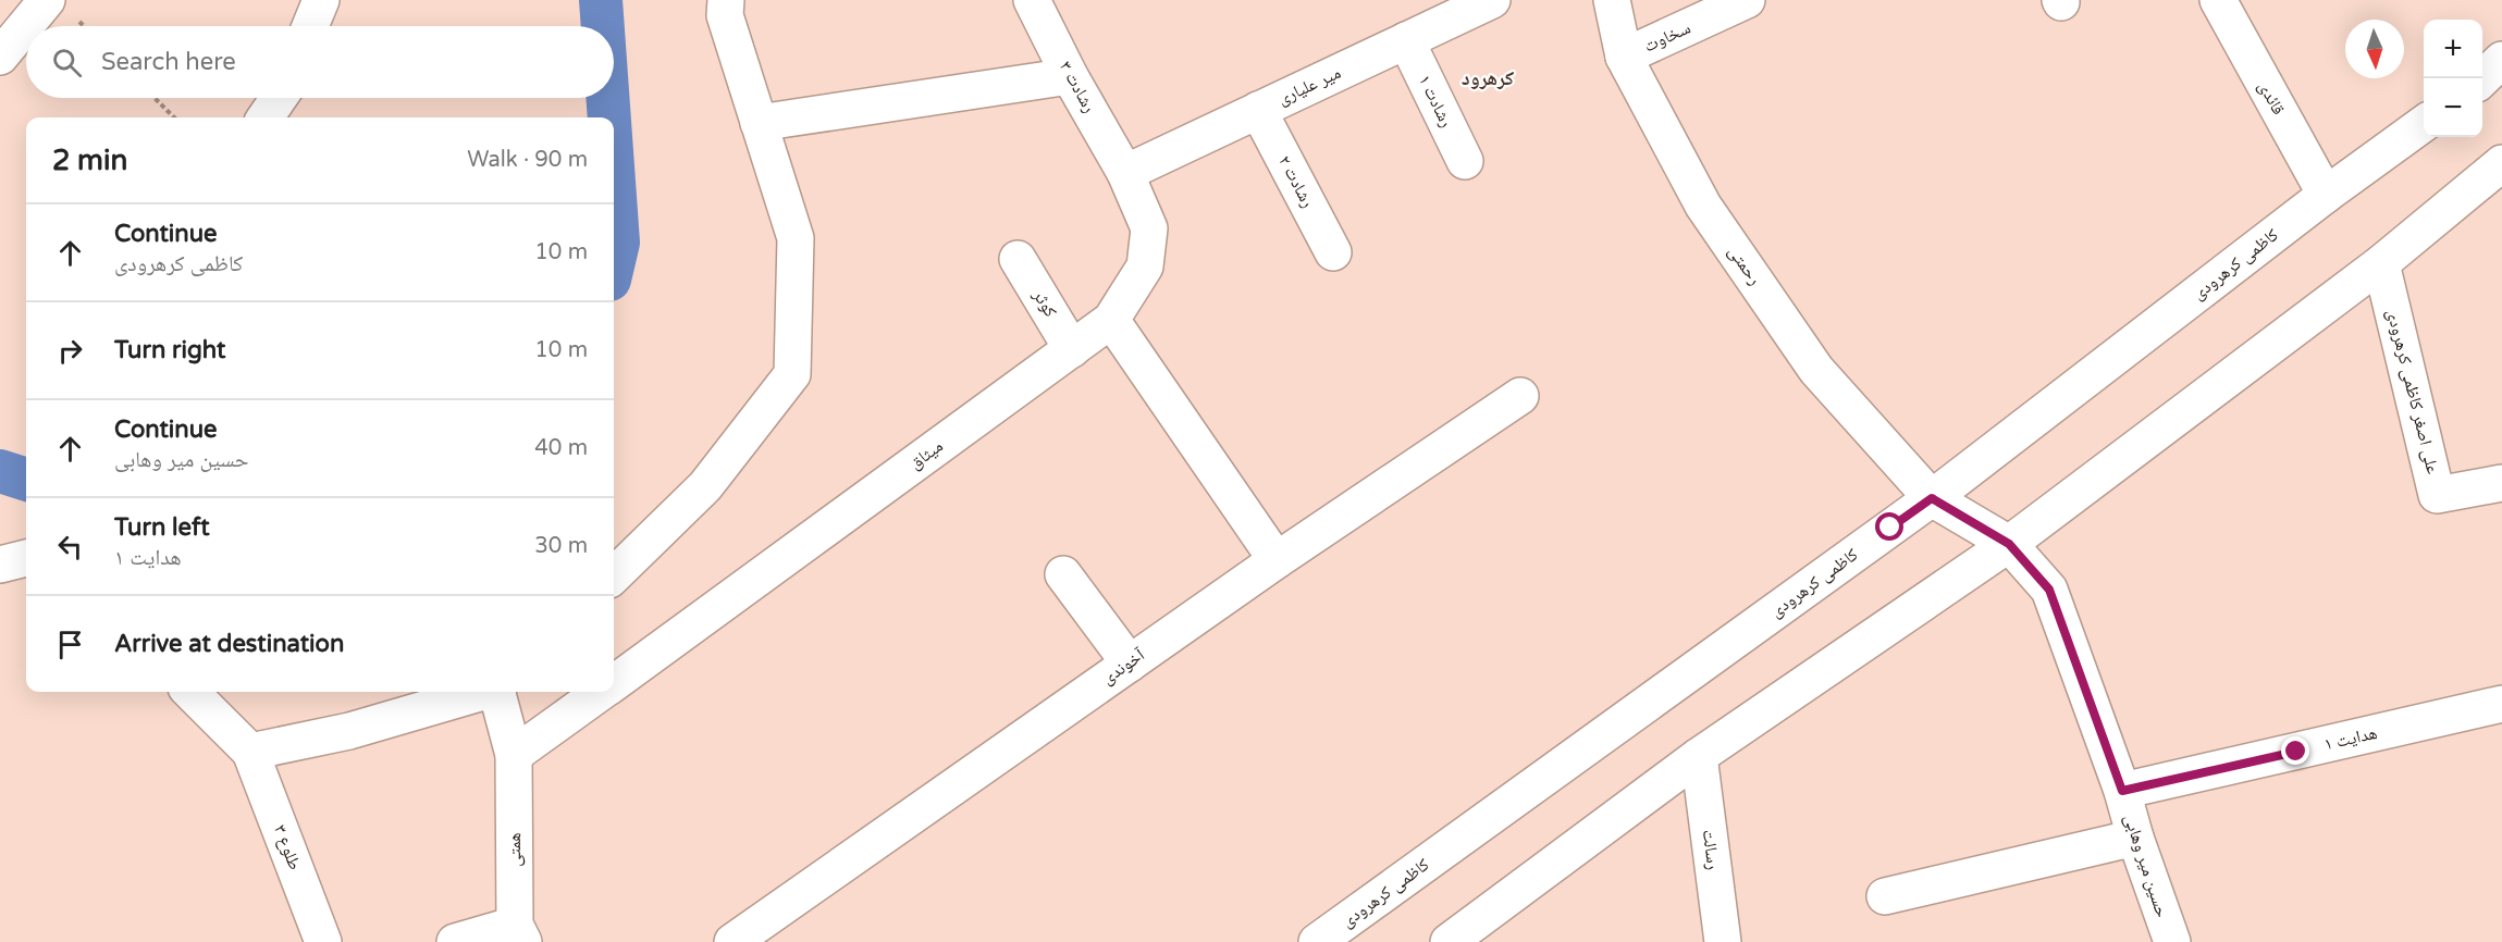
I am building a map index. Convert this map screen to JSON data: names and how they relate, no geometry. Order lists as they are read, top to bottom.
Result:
{
  "streets": {
    "street": [
      "سخاوت",
      "میر علیاری",
      "رشادت ۳",
      "قائدی",
      "رشادت ۱",
      "رشادت ۲",
      "کاظمی کرهرودی",
      "رحمتی",
      "کوثر",
      "علی اصغر کاظمی کرهرودی",
      "میثاق",
      "آخوندی",
      "هدایت ۱",
      "طلوع ۳",
      "همتی",
      "رسالت",
      "حسین میر وهابی"
    ]
  },
  "crossings": [
    ["سخاوت", "رحمتی"],
    ["میر علیاری", "رشادت ۳"],
    ["میر علیاری", "رشادت ۱"],
    ["میر علیاری", "رشادت ۲"],
    ["میر علیاری", "میثاق"],
    ["رشادت ۳", "میثاق"],
    ["قائدی", "کاظمی کرهرودی"],
    ["کاظمی کرهرودی", "رحمتی"],
    ["رحمتی", "حسین میر وهابی"],
    ["کوثر", "میثاق"],
    ["میثاق", "همتی"],
    ["هدایت ۱", "حسین میر وهابی"]
  ],
  "districts": ["کرهرود"],
  "north": "bottom",
  "page": {
    "map_buttons": ["+", "−"],
    "search": "Search here",
    "heading": ["2 min", "Walk · 90 m"],
    "list": [
      ["Continue", "کاظمی کرهرودی", "10 m"],
      ["Turn right", "10 m"],
      ["Continue", "حسین میر وهابی", "40 m"],
      ["Turn left", "هدایت ۱", "30 m"],
      "Arrive at destination"
    ]
  }
}
